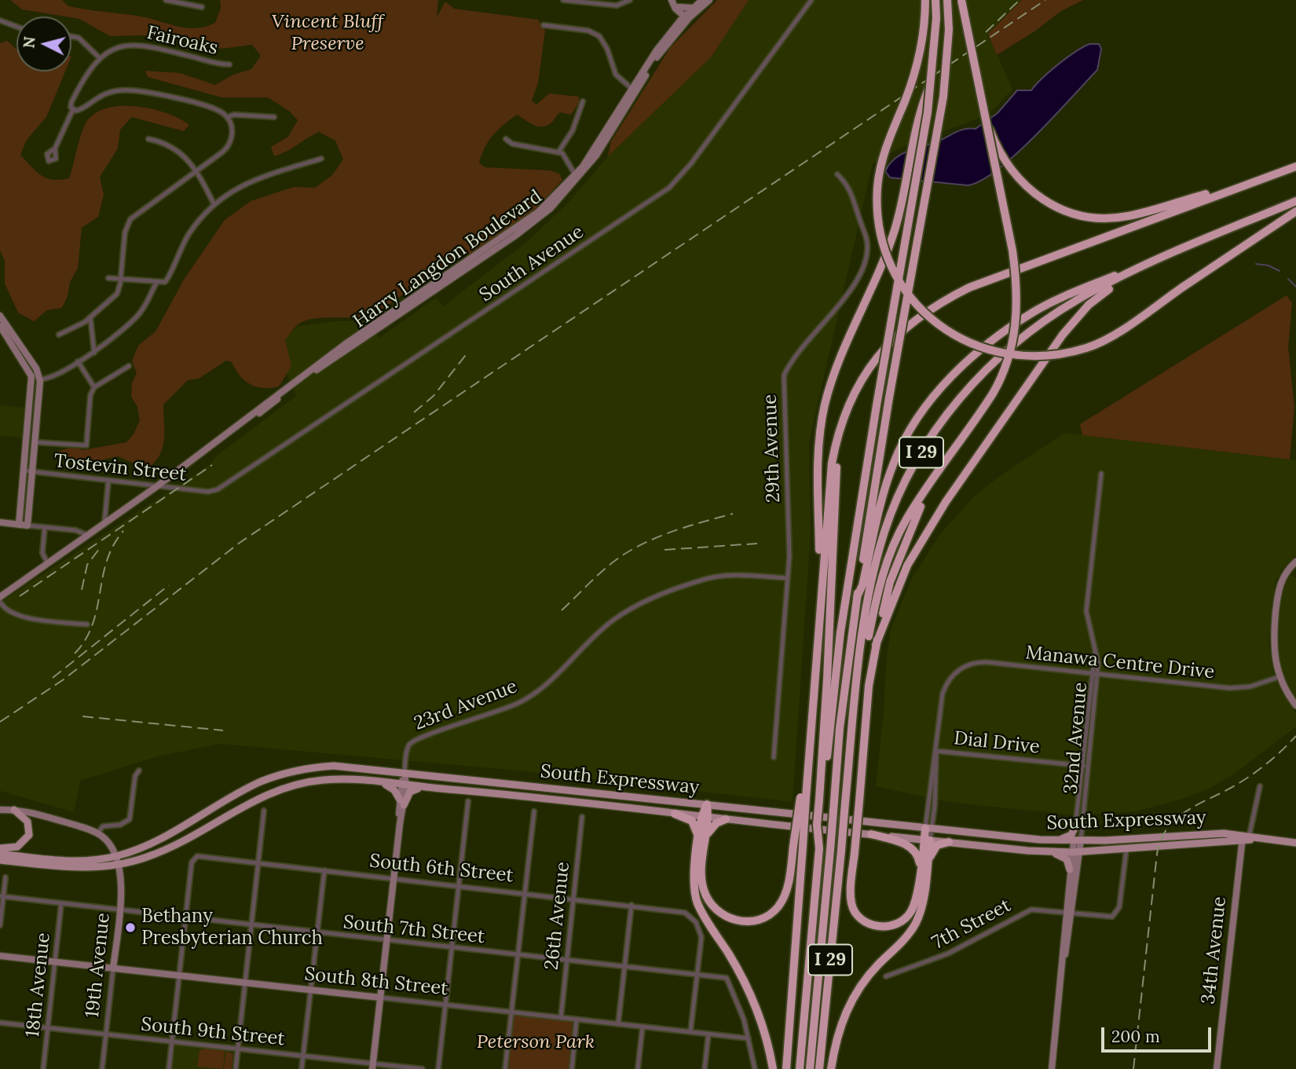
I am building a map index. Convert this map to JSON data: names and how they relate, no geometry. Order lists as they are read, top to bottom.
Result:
{
  "streets": {
    "highway": ["I 29"],
    "main road": ["South Expressway"],
    "street": [
      "Fairoaks",
      "Harry Langdon Boulevard",
      "South Avenue",
      "29th Avenue",
      "Tostevin Street",
      "Manawa Centre Drive",
      "23rd Avenue",
      "32nd Avenue",
      "Dial Drive",
      "South 6th Street",
      "26th Avenue",
      "7th Street",
      "South 7th Street",
      "34th Avenue",
      "19th Avenue",
      "South 8th Street",
      "18th Avenue",
      "South 9th Street"
    ]
  },
  "crossings": [
    ["Harry Langdon Boulevard", "Tostevin Street"],
    ["South Avenue", "Tostevin Street"],
    ["29th Avenue", "23rd Avenue"],
    ["Manawa Centre Drive", "32nd Avenue"],
    ["Manawa Centre Drive", "Dial Drive"],
    ["23rd Avenue", "South Expressway"],
    ["23rd Avenue", "South 6th Street"],
    ["23rd Avenue", "South 7th Street"],
    ["23rd Avenue", "South 8th Street"],
    ["23rd Avenue", "South 9th Street"],
    ["32nd Avenue", "Dial Drive"],
    ["32nd Avenue", "South Expressway"],
    ["32nd Avenue", "7th Street"],
    ["South Expressway", "7th Street"],
    ["South Expressway", "34th Avenue"],
    ["South Expressway", "19th Avenue"],
    ["South 6th Street", "26th Avenue"],
    ["South 6th Street", "South 7th Street"],
    ["26th Avenue", "South 7th Street"],
    ["26th Avenue", "South 8th Street"],
    ["South 7th Street", "19th Avenue"],
    ["South 7th Street", "South 8th Street"],
    ["South 7th Street", "18th Avenue"],
    ["19th Avenue", "South 8th Street"],
    ["19th Avenue", "South 9th Street"],
    ["South 8th Street", "18th Avenue"],
    ["18th Avenue", "South 9th Street"]
  ],
  "parks": ["Vincent Bluff Preserve", "Peterson Park"],
  "places": ["Bethany Presbyterian Church"],
  "scale_bar": "200 m",
  "north": "left"
}
